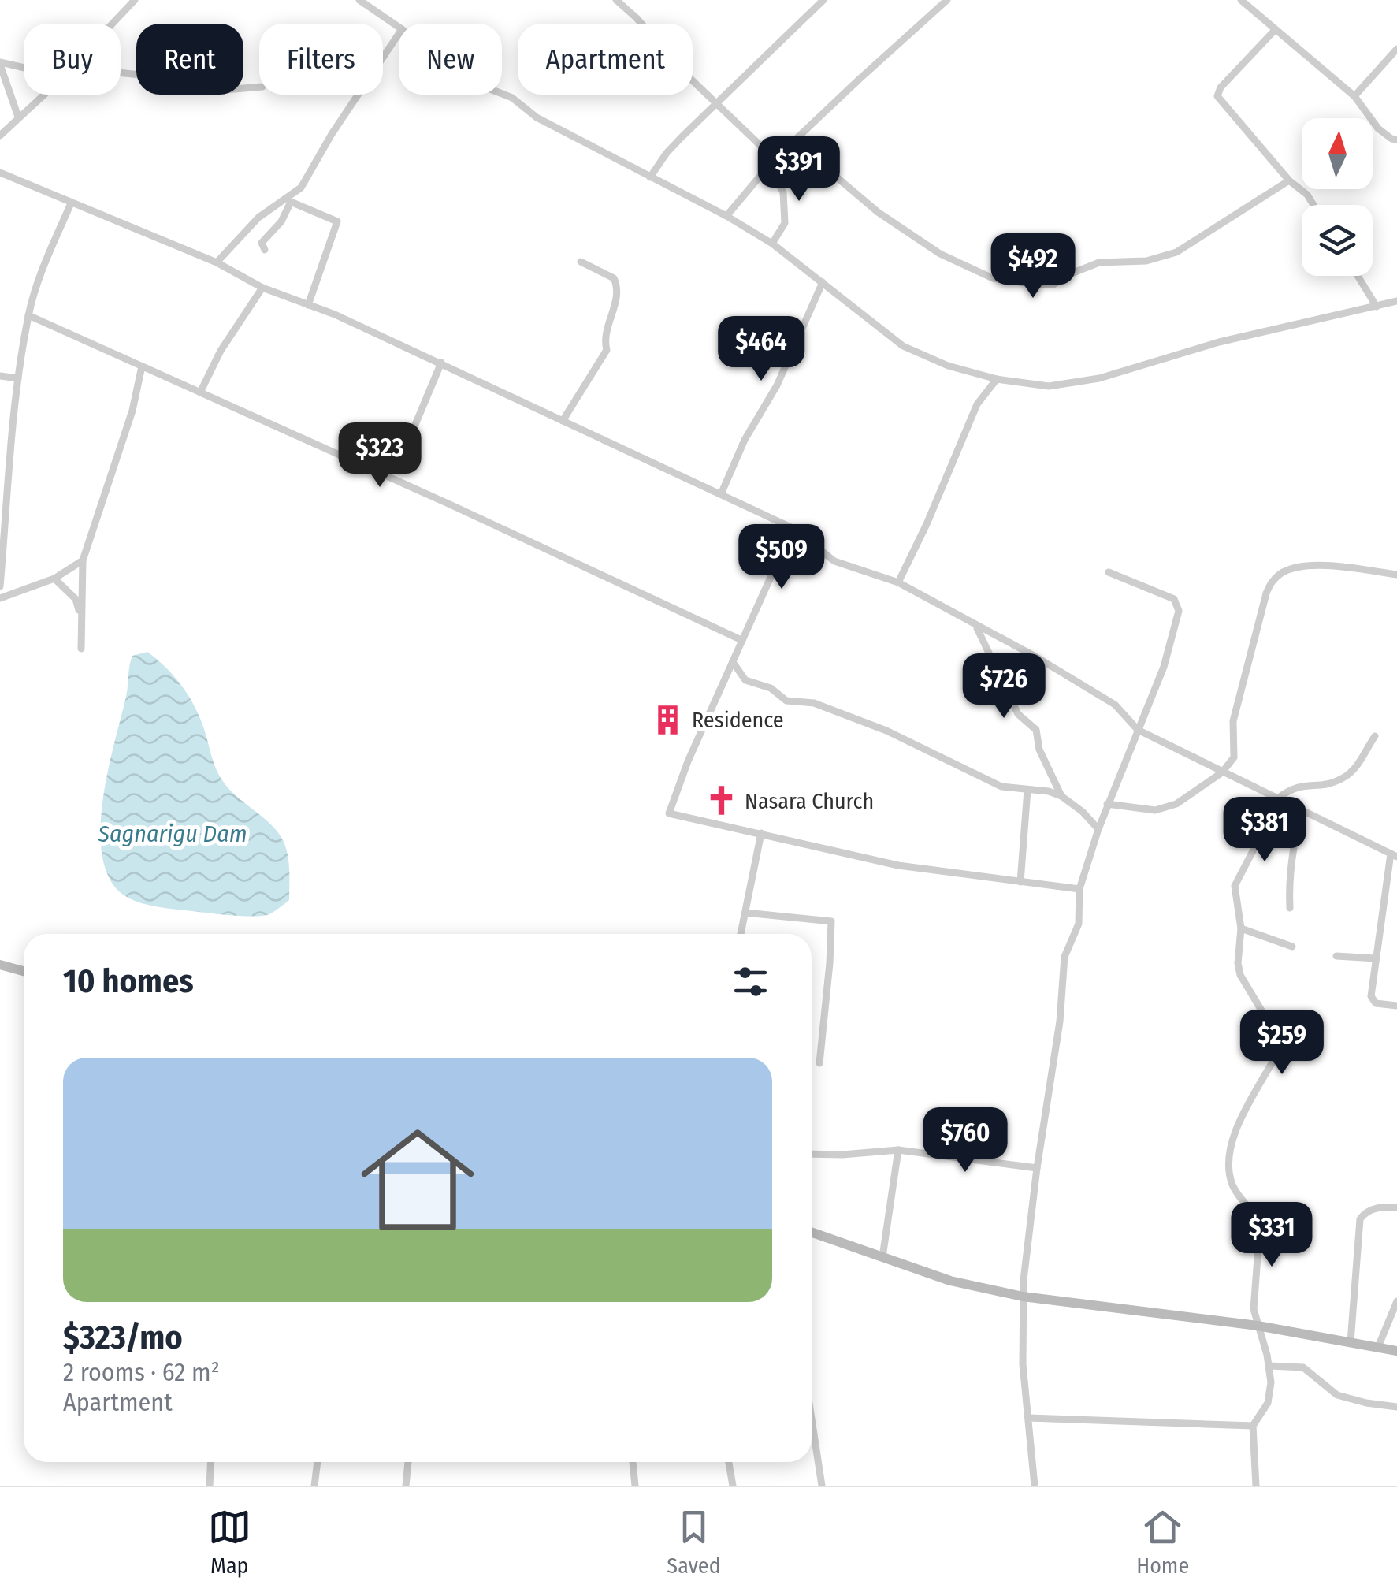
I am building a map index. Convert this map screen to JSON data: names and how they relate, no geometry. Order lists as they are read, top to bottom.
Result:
{
  "water": ["Sagnarigu Dam"],
  "places": {
    "building": ["Residence"],
    "church": ["Nasara Church"]
  },
  "north": "top",
  "page": {
    "chip": [
      "Buy",
      "Rent",
      "Filters",
      "New",
      "Apartment"
    ],
    "price": [
      "$391",
      "$492",
      "$464",
      "$323",
      "$509",
      "$726",
      "$381",
      "$259",
      "$760",
      "$331"
    ],
    "heading": "10 homes",
    "list": [
      {
        "name": "$323/mo",
        "note": "2 rooms · 62 m² · Apartment"
      }
    ],
    "tabs": ["Map", "Saved", "Home"]
  }
}
